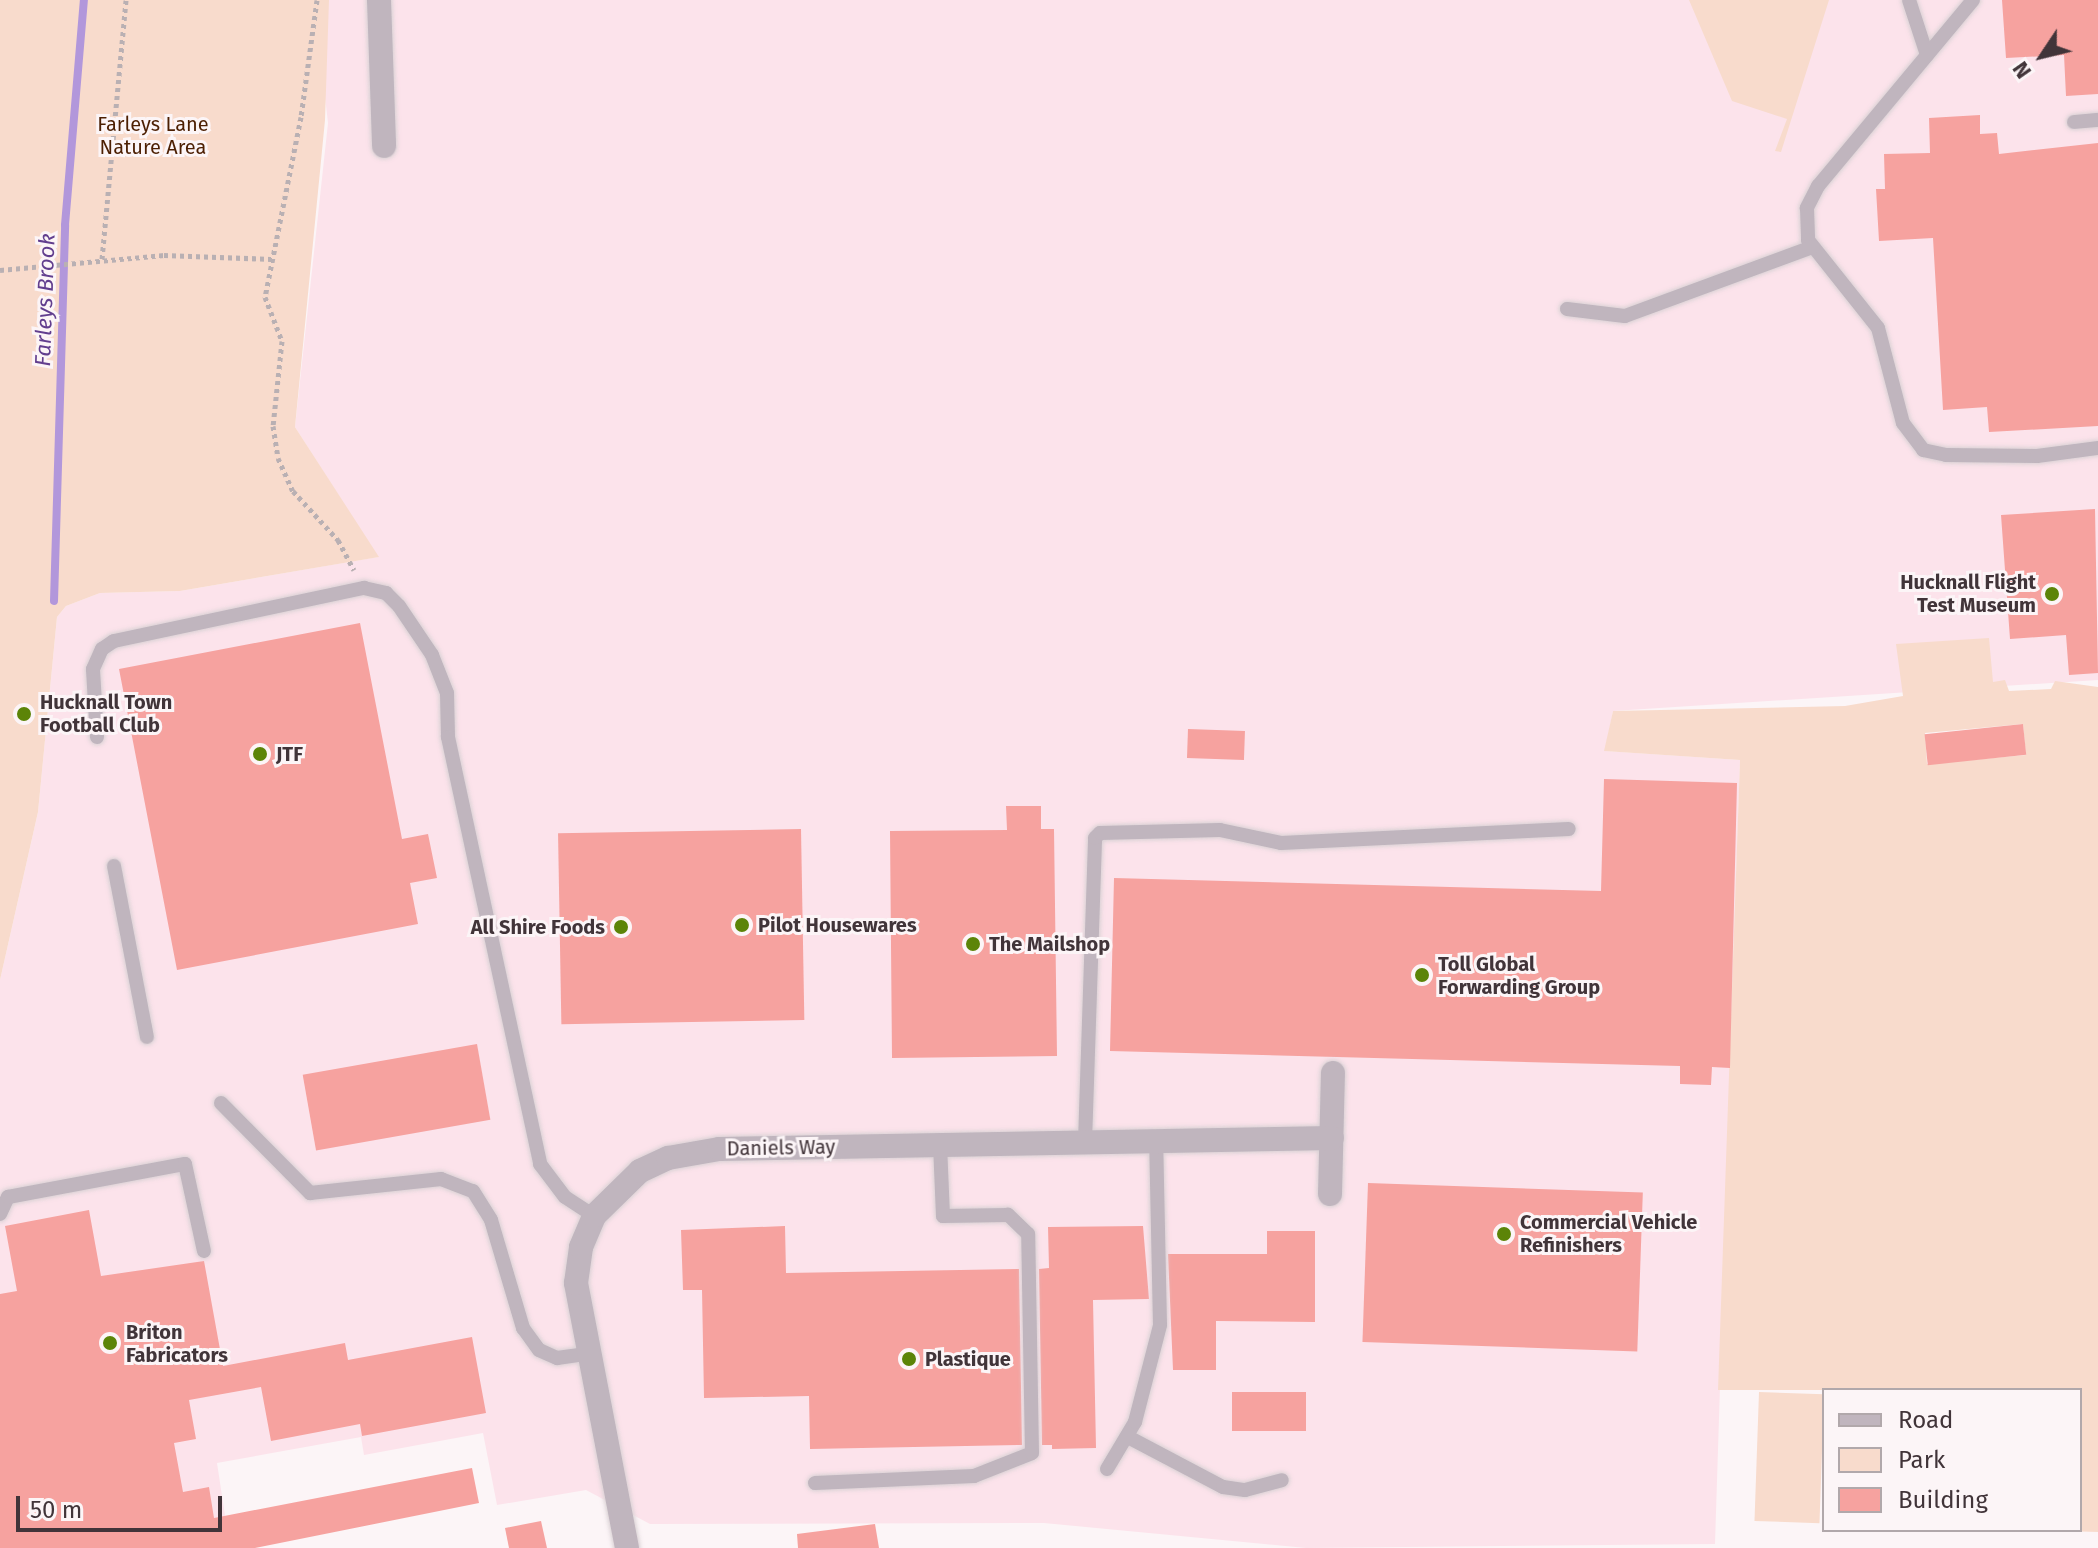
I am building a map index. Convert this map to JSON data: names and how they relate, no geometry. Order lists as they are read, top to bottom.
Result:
{
  "streets": {
    "street": ["Daniels Way"]
  },
  "water": ["Farleys Brook"],
  "parks": ["Farleys Lane Nature Area"],
  "places": [
    "Hucknall Flight Test Museum",
    "Hucknall Town Football Club",
    "JTF",
    "Pilot Housewares",
    "All Shire Foods",
    "The Mailshop",
    "Toll Global Forwarding Group",
    "Commercial Vehicle Refinishers",
    "Briton Fabricators",
    "Plastique"
  ],
  "legend": ["Road", "Park", "Building"],
  "scale_bar": "50 m",
  "north": "bottom left"
}
